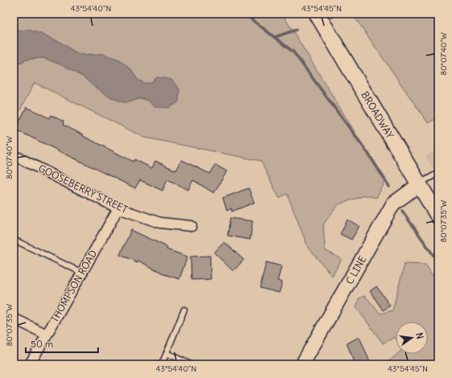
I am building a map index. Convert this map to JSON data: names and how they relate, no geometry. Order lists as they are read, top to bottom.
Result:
{
  "streets": {
    "main road": ["BROADWAY"],
    "street": ["GOOSEBERRY STREET", "C LINE", "THOMPSON ROAD"]
  },
  "crossings": [
    ["BROADWAY", "C LINE"],
    ["GOOSEBERRY STREET", "THOMPSON ROAD"]
  ],
  "scale_bar": "50 m",
  "north": "right",
  "coordinates": [
    "43°54'40\"N",
    "43°54'45\"N",
    "80°07'40\"W",
    "80°07'35\"W"
  ]
}
